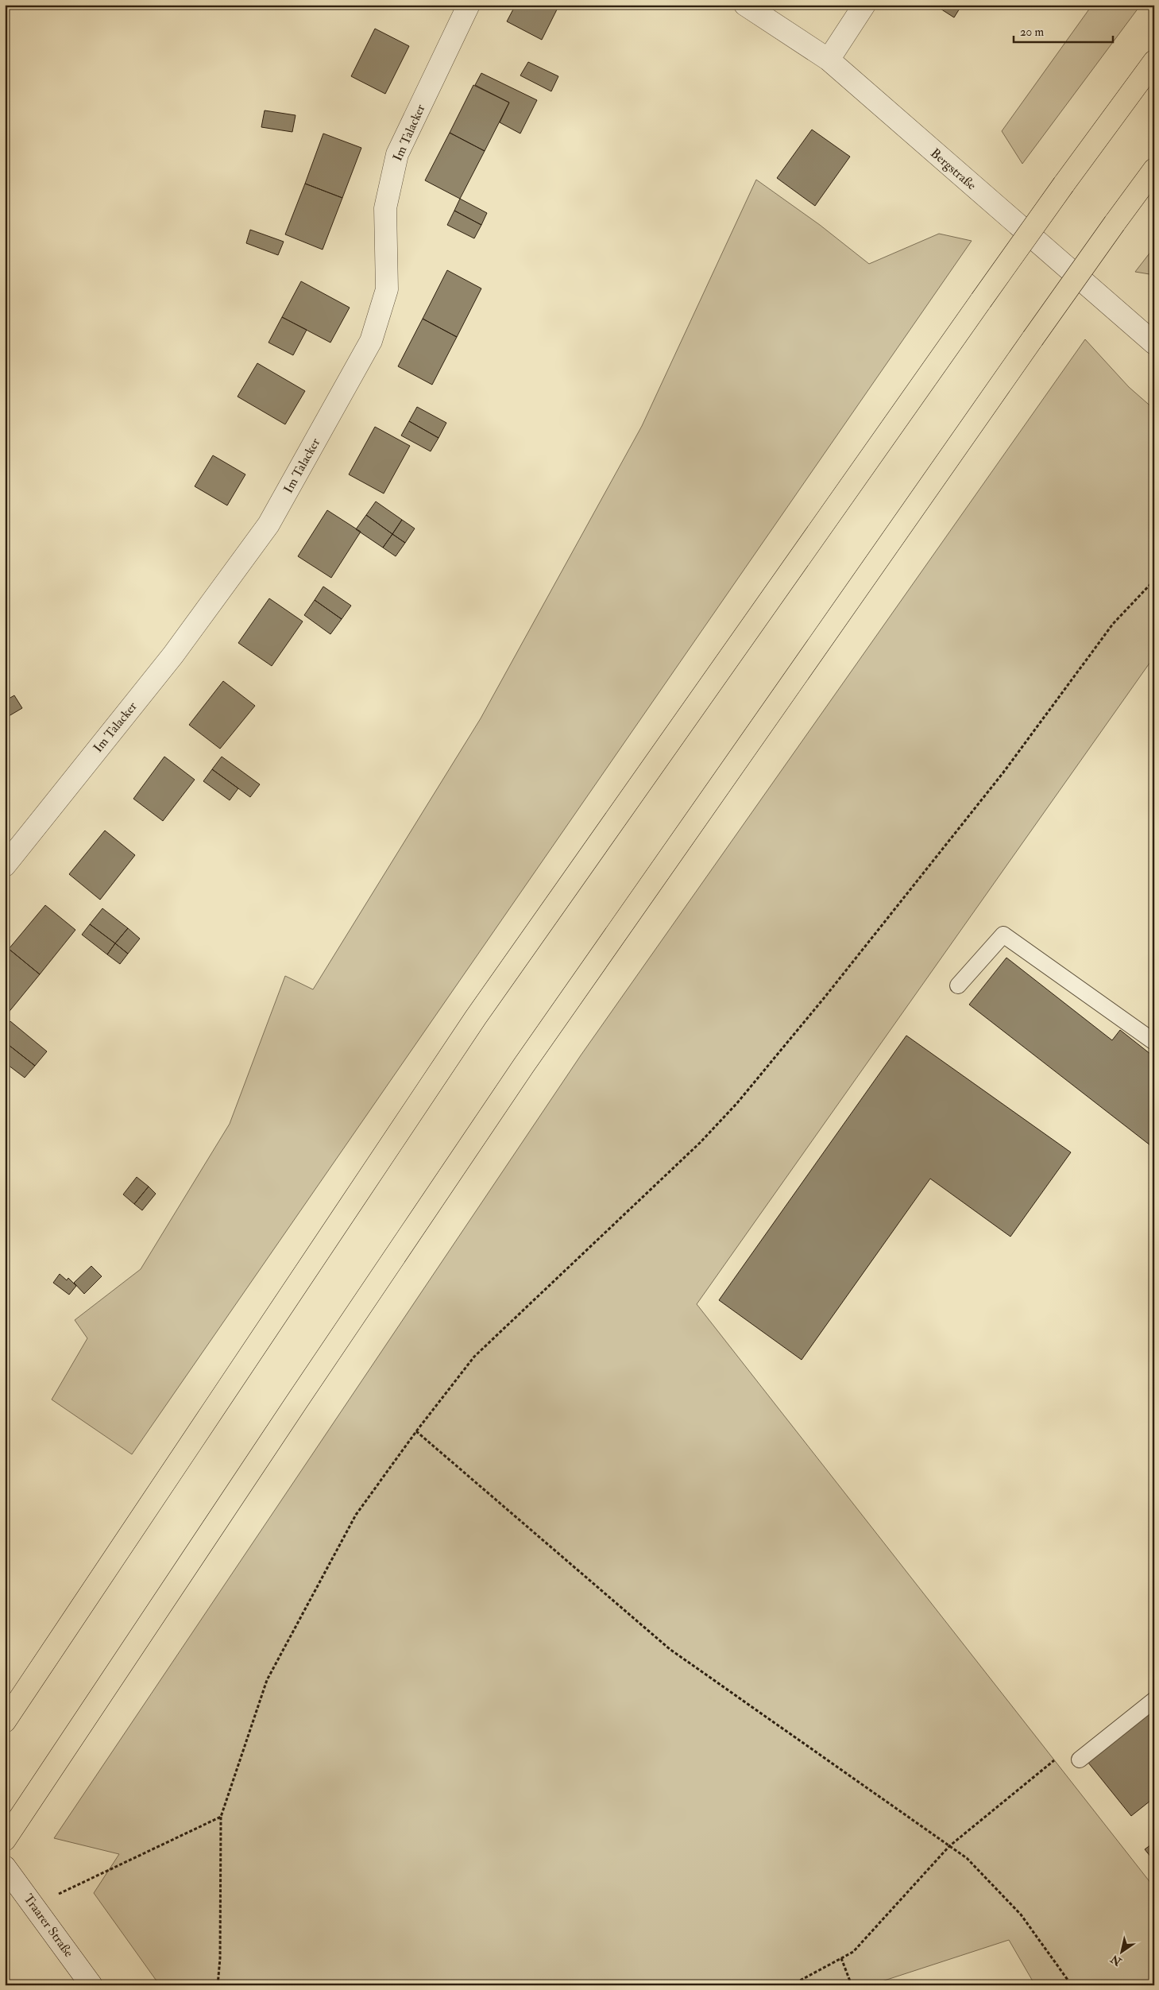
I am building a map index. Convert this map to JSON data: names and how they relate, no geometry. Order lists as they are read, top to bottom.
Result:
{
  "streets": {
    "street": ["Im Talacker", "Bergstraße", "Traarer Straße"]
  },
  "scale_bar": "20 m",
  "north": "bottom left"
}
